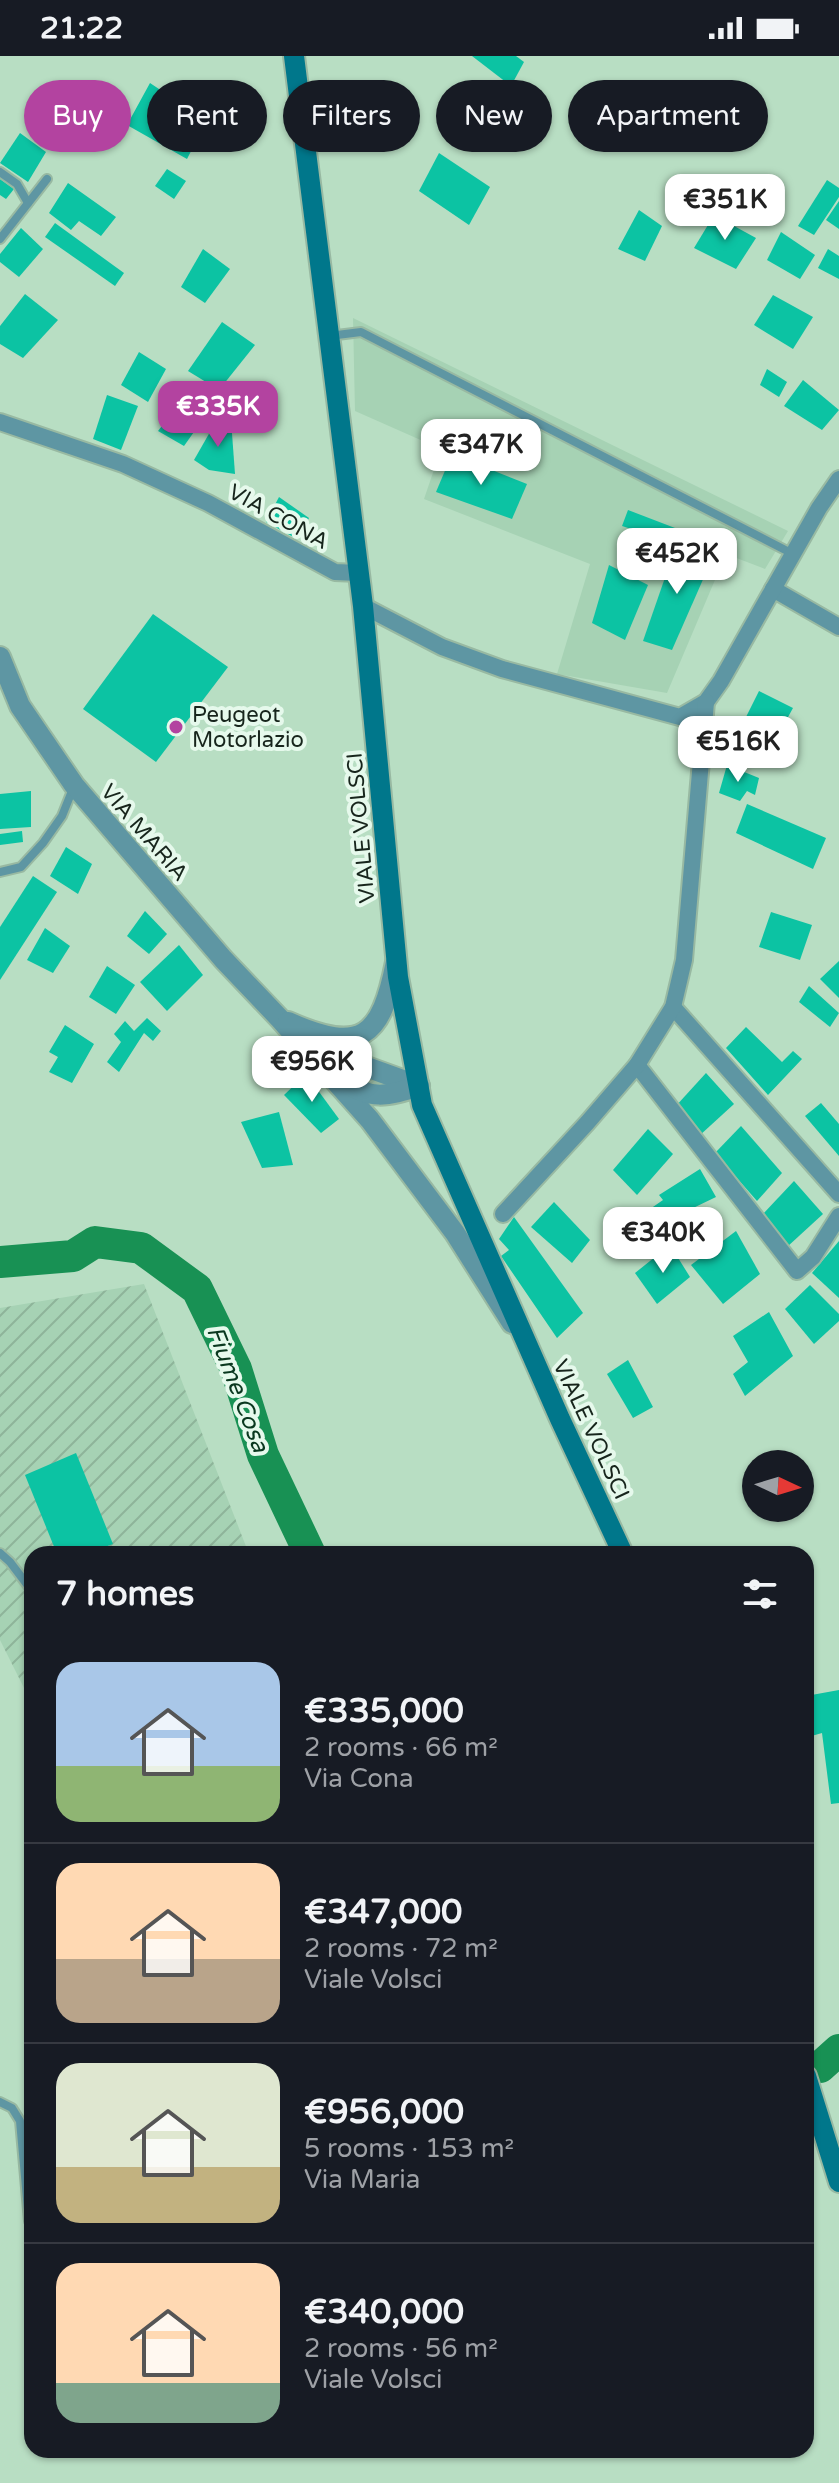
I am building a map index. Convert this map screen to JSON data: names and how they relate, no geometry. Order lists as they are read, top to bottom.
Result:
{
  "streets": {
    "main road": ["VIALE VOLSCI"],
    "street": ["VIA CONA", "VIA MARIA"]
  },
  "crossings": [
    ["VIA CONA", "VIALE VOLSCI"]
  ],
  "water": ["Fiume Cosa"],
  "places": ["Peugeot Motorlazio"],
  "north": "right",
  "page": {
    "status": "21:22",
    "chip": [
      "Buy",
      "Rent",
      "Filters",
      "New",
      "Apartment"
    ],
    "price": [
      "€351K",
      "€335K",
      "€347K",
      "€452K",
      "€516K",
      "€956K",
      "€340K"
    ],
    "heading": "7 homes",
    "list": [
      {
        "name": "€335,000",
        "note": "2 rooms · 66 m² · Via Cona"
      },
      {
        "name": "€347,000",
        "note": "2 rooms · 72 m² · Viale Volsci"
      },
      {
        "name": "€956,000",
        "note": "5 rooms · 153 m² · Via Maria"
      },
      {
        "name": "€340,000",
        "note": "2 rooms · 56 m² · Viale Volsci"
      }
    ]
  }
}
